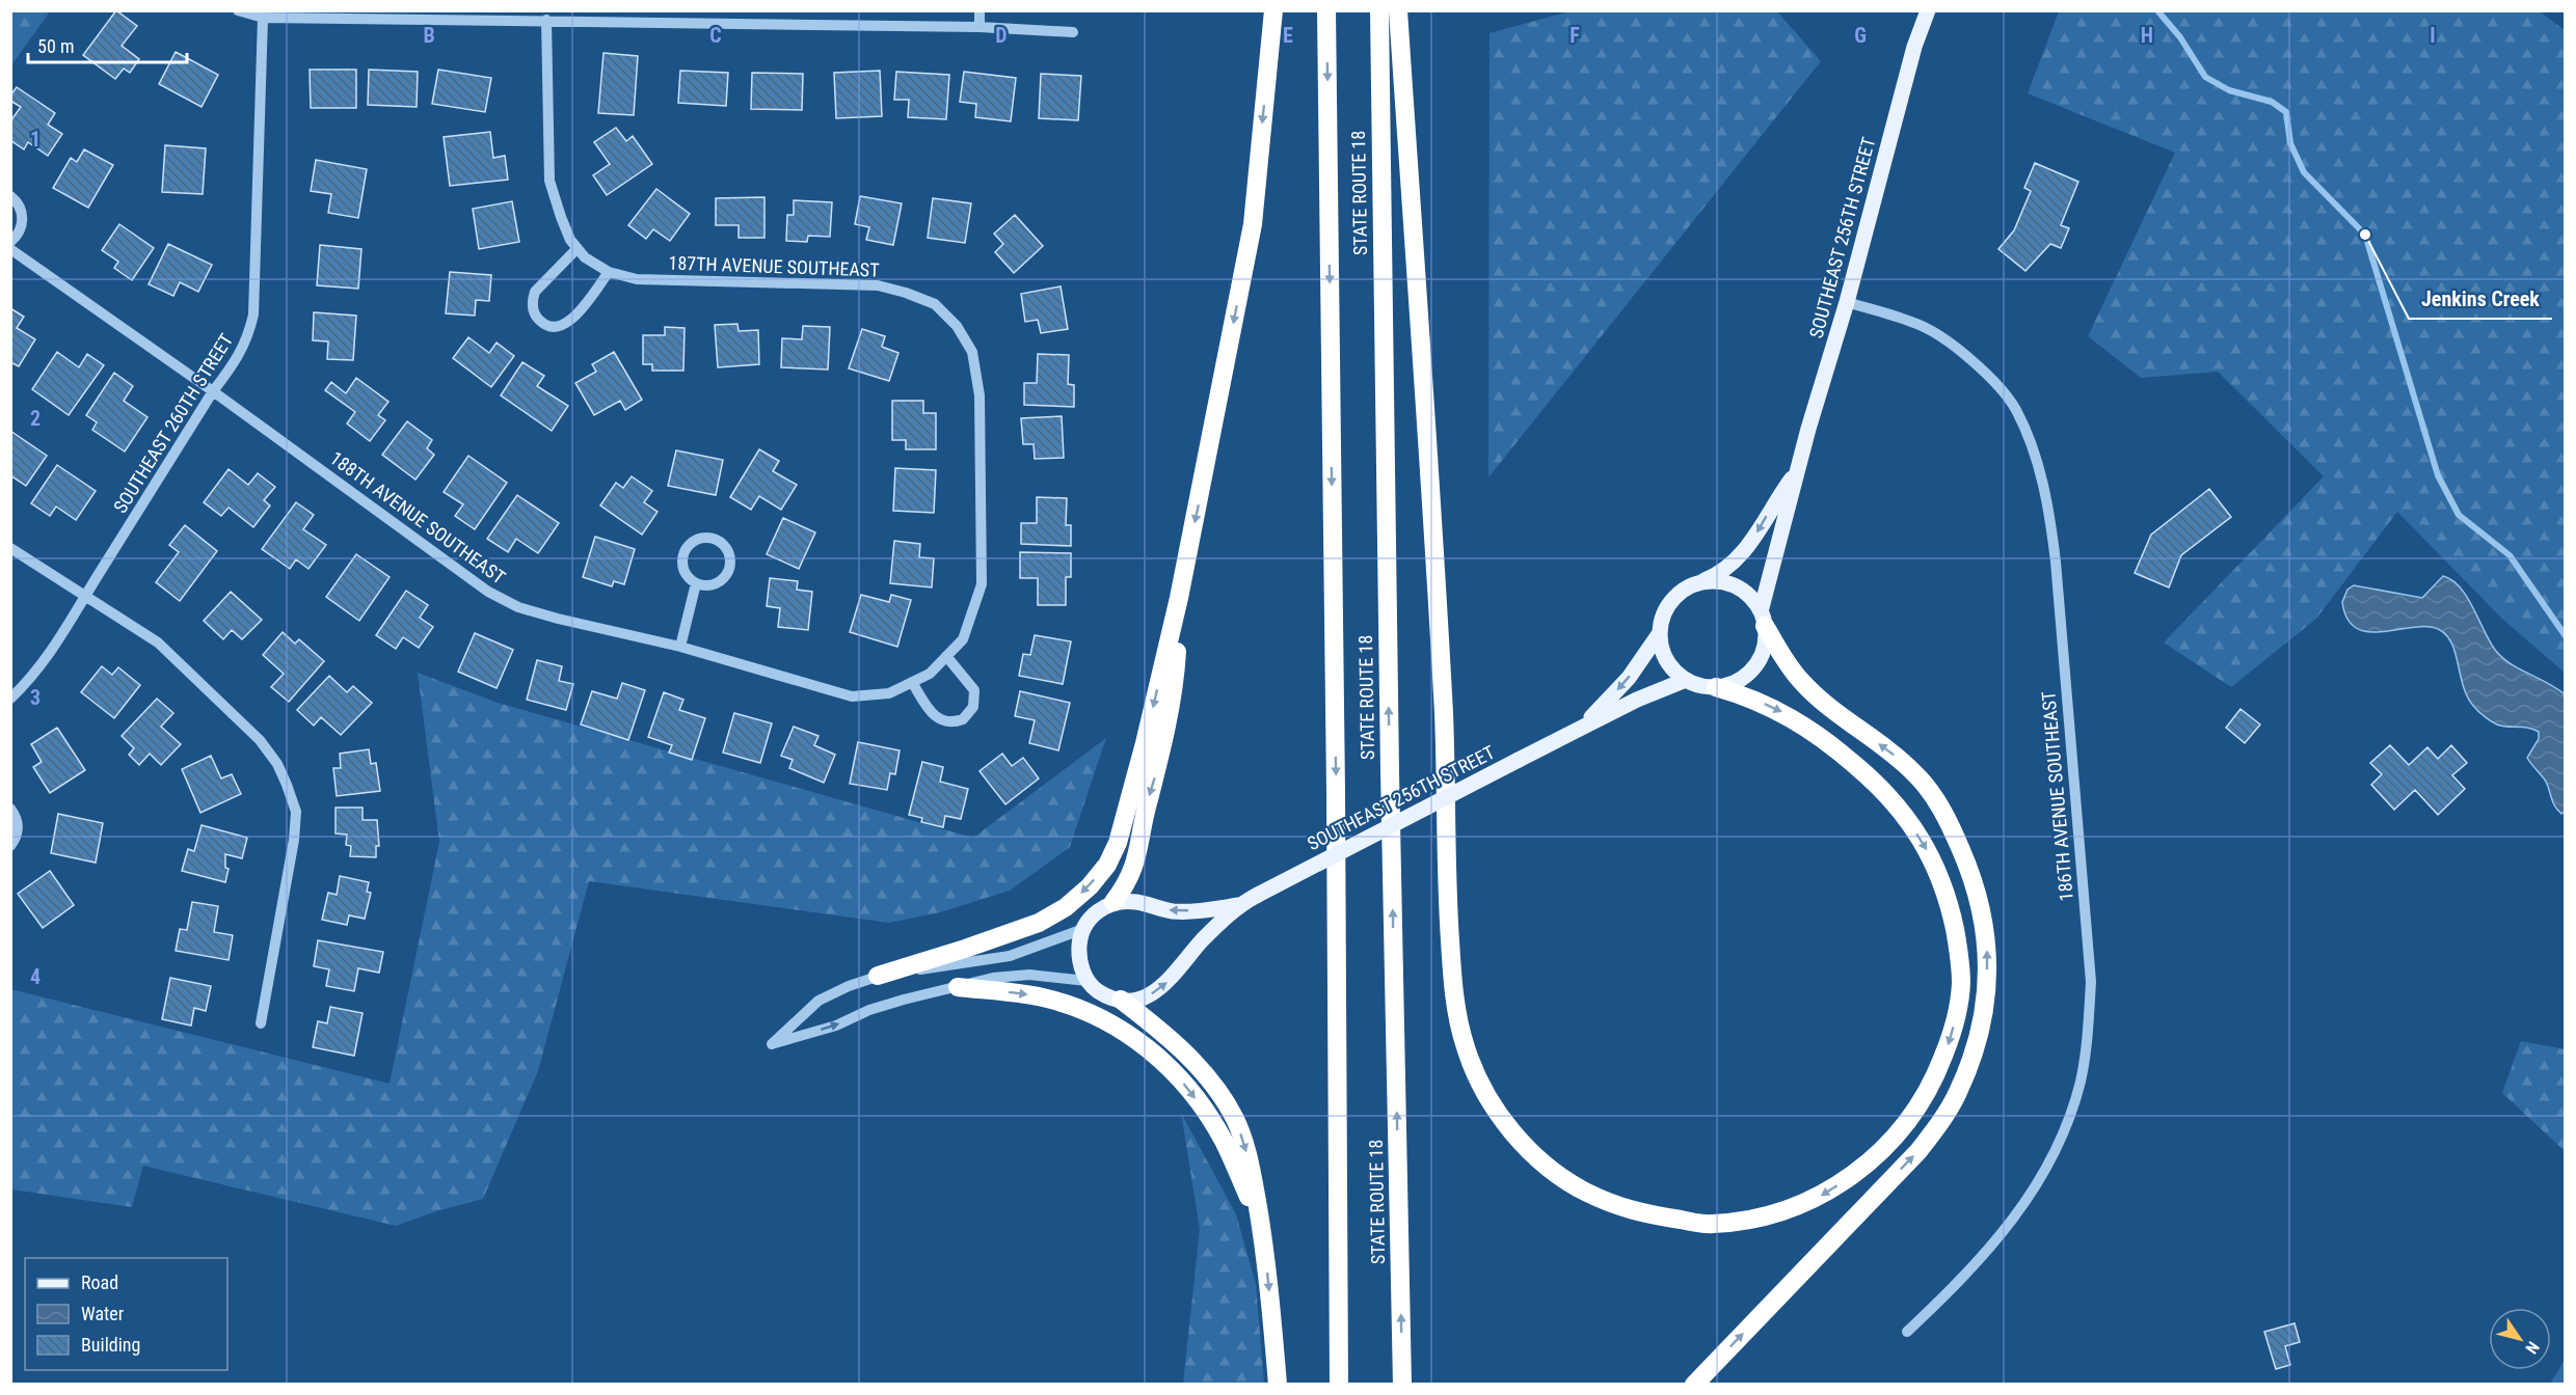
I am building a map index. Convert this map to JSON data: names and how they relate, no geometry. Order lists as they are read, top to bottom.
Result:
{
  "streets": {
    "highway": ["STATE ROUTE 18"],
    "main road": ["SOUTHEAST 256TH STREET"],
    "street": [
      "187TH AVENUE SOUTHEAST",
      "SOUTHEAST 260TH STREET",
      "188TH AVENUE SOUTHEAST",
      "186TH AVENUE SOUTHEAST"
    ]
  },
  "crossings": [
    ["SOUTHEAST 256TH STREET", "186TH AVENUE SOUTHEAST"],
    ["187TH AVENUE SOUTHEAST", "188TH AVENUE SOUTHEAST"],
    ["SOUTHEAST 260TH STREET", "188TH AVENUE SOUTHEAST"]
  ],
  "places": ["Jenkins Creek"],
  "legend": ["Road", "Water", "Building"],
  "scale_bar": "50 m",
  "north": "bottom right",
  "grid": {
    "columns": [
      "B",
      "C",
      "D",
      "E",
      "F",
      "G",
      "H",
      "I"
    ],
    "rows": [
      "1",
      "2",
      "3",
      "4"
    ]
  }
}
